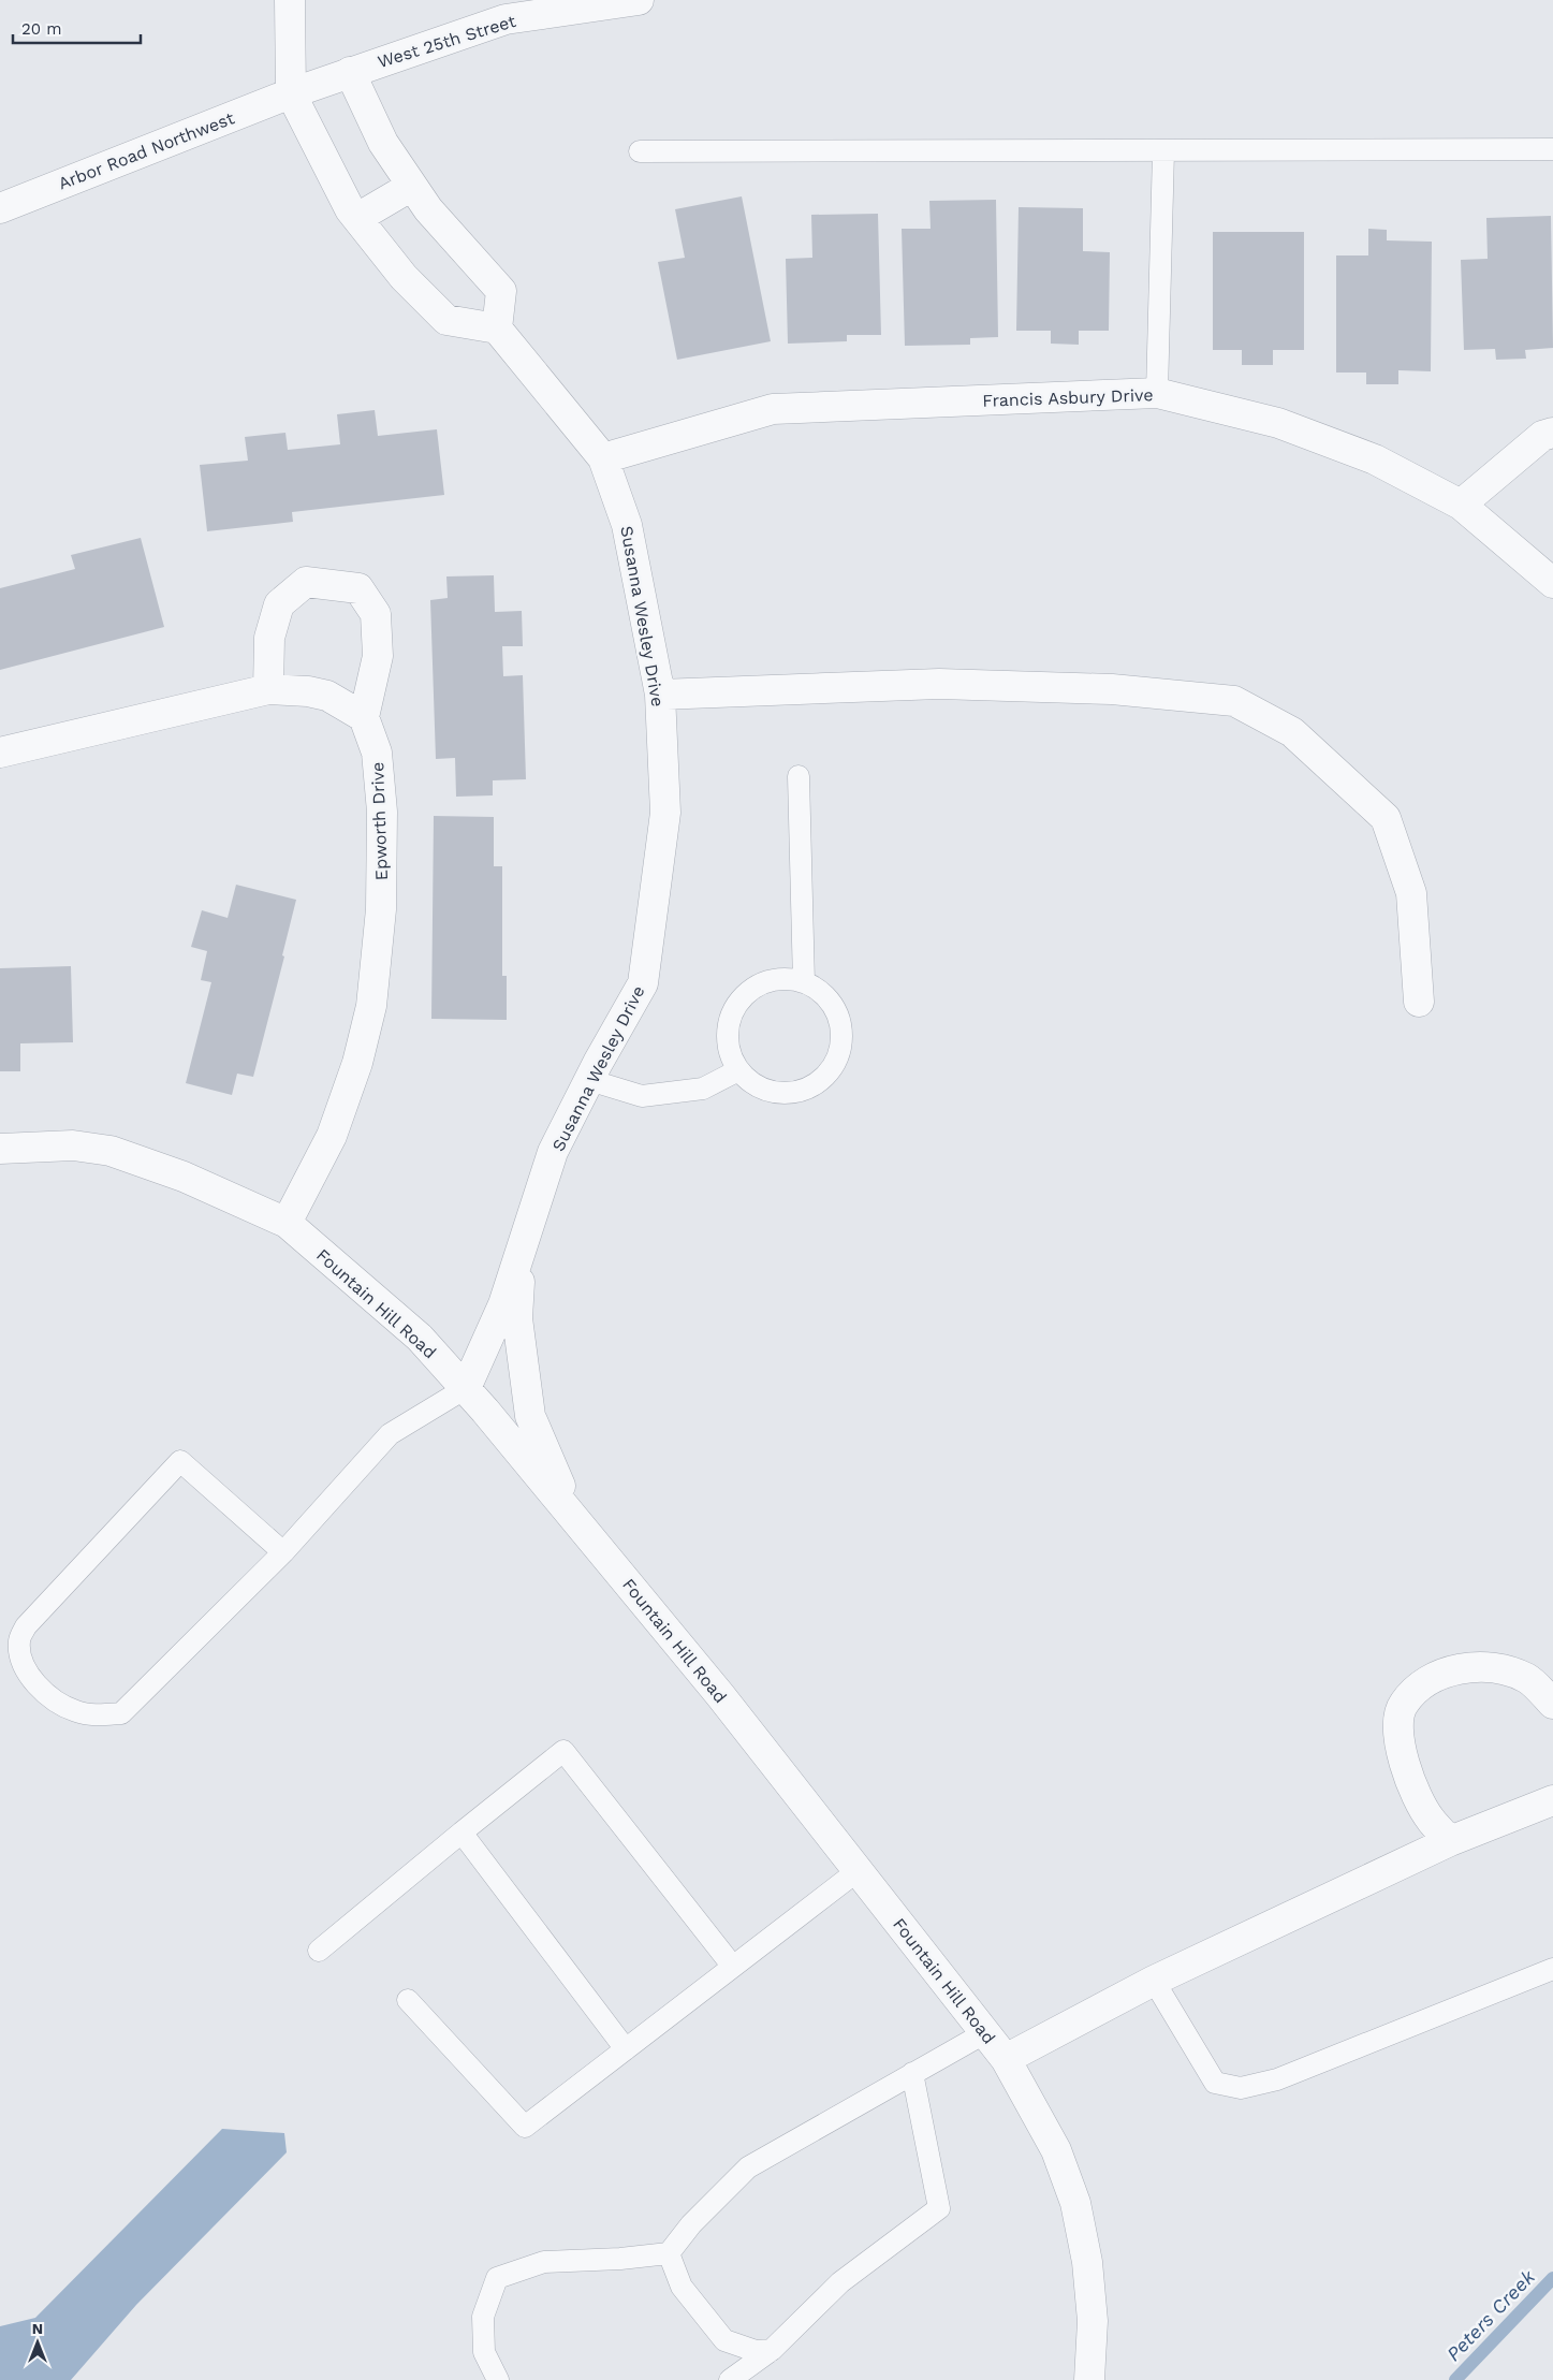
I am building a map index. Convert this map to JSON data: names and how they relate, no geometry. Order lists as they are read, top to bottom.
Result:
{
  "streets": {
    "street": [
      "West 25th Street",
      "Arbor Road Northwest",
      "Francis Asbury Drive",
      "Susanna Wesley Drive",
      "Epworth Drive",
      "Fountain Hill Road"
    ]
  },
  "crossings": [
    ["West 25th Street", "Arbor Road Northwest"],
    ["Francis Asbury Drive", "Susanna Wesley Drive"],
    ["Susanna Wesley Drive", "Fountain Hill Road"],
    ["Epworth Drive", "Fountain Hill Road"]
  ],
  "water": ["Peters Creek"],
  "scale_bar": "20 m",
  "north": "top"
}
